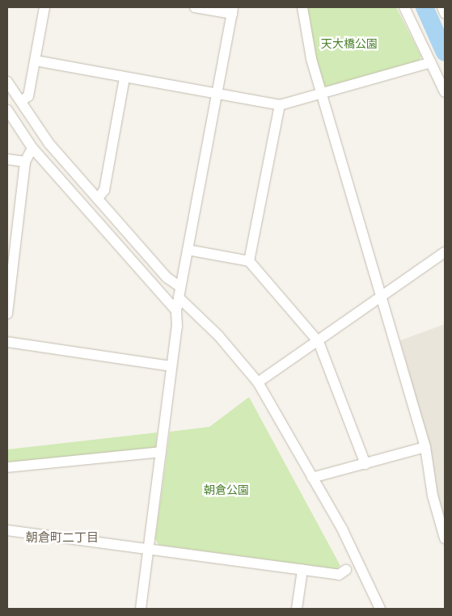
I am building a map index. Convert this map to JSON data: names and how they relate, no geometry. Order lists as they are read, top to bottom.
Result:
{
  "districts": ["朝倉町二丁目"],
  "parks": ["天大橋公園", "朝倉公園"]
}
